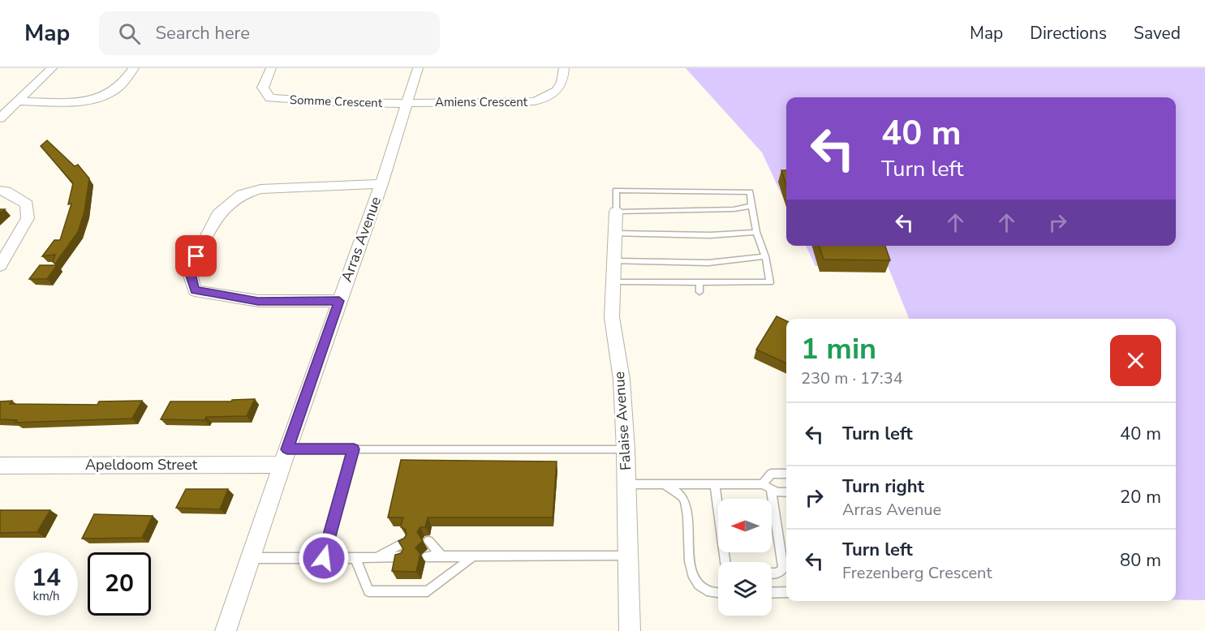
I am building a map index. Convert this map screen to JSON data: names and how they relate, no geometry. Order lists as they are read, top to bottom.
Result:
{
  "streets": {
    "street": [
      "Somme Crescent",
      "Amiens Crescent",
      "Arras Avenue",
      "Falaise Avenue",
      "Apeldoom Street"
    ]
  },
  "crossings": [
    ["Somme Crescent", "Amiens Crescent"],
    ["Somme Crescent", "Arras Avenue"],
    ["Amiens Crescent", "Arras Avenue"],
    ["Arras Avenue", "Apeldoom Street"]
  ],
  "north": "left",
  "page": {
    "header": "Map",
    "search": "Search here",
    "nav": ["Map", "Directions", "Saved"],
    "turn": ["40 m", "Turn left"],
    "heading": ["1 min", "230 m · 17:34"],
    "list": [
      {
        "name": "Turn left",
        "value": "40 m"
      },
      {
        "name": "Turn right",
        "note": "Arras Avenue",
        "value": "20 m"
      },
      {
        "name": "Turn left",
        "note": "Frezenberg Crescent",
        "value": "80 m"
      }
    ],
    "speed": "14 km/h",
    "limit": "20"
  }
}
